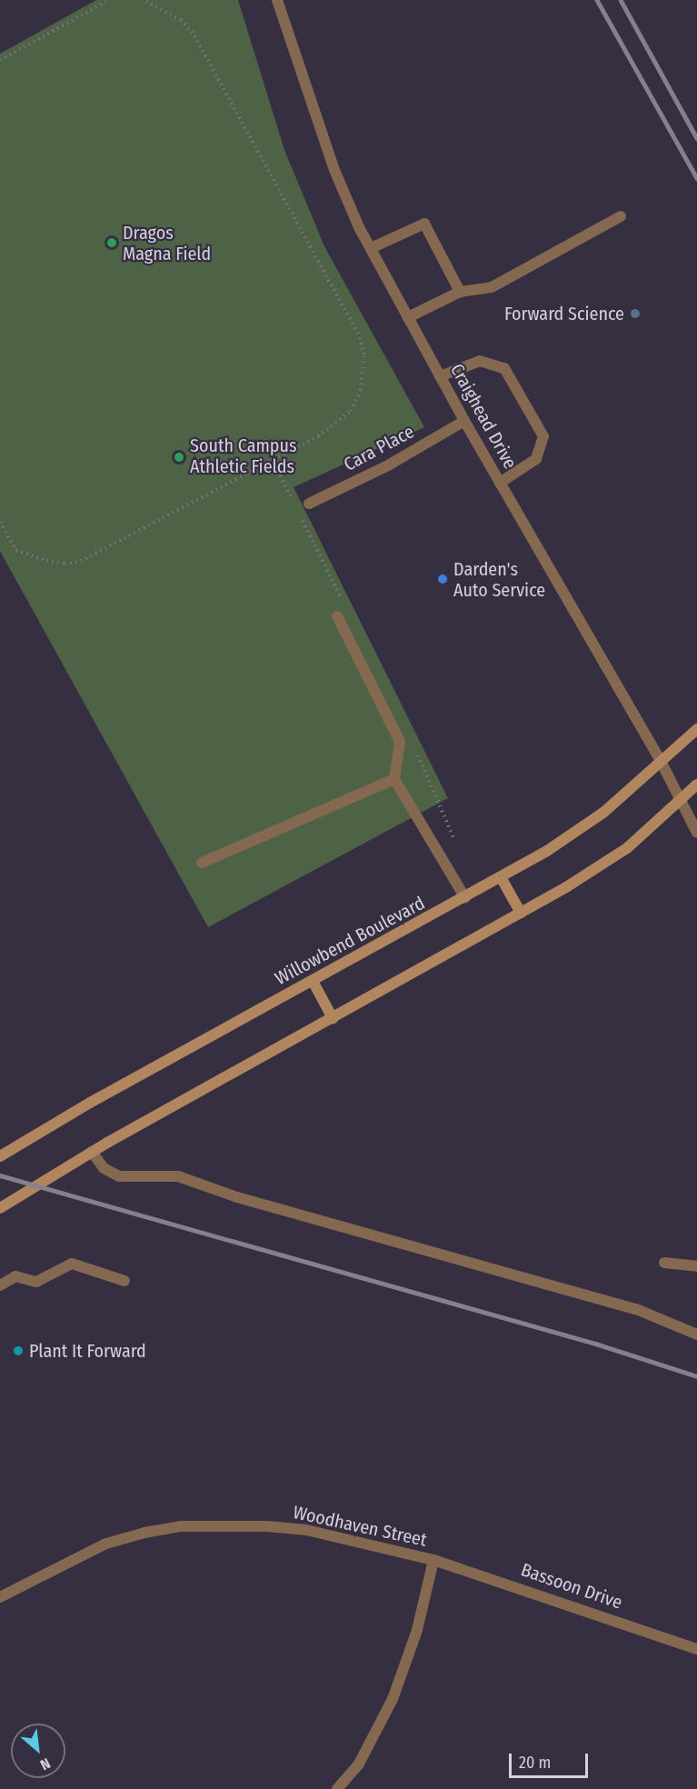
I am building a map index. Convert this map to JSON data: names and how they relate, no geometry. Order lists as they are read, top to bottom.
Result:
{
  "streets": {
    "main road": ["Willowbend Boulevard"],
    "street": [
      "Craighead Drive",
      "Cara Place",
      "Woodhaven Street",
      "Bassoon Drive"
    ]
  },
  "crossings": [
    ["Craighead Drive", "Cara Place"],
    ["Craighead Drive", "Willowbend Boulevard"],
    ["Woodhaven Street", "Bassoon Drive"]
  ],
  "places": [
    "Dragos Magna Field",
    "Forward Science",
    "South Campus Athletic Fields",
    "Darden's Auto Service",
    "Plant It Forward"
  ],
  "scale_bar": "20 m",
  "north": "bottom right"
}
